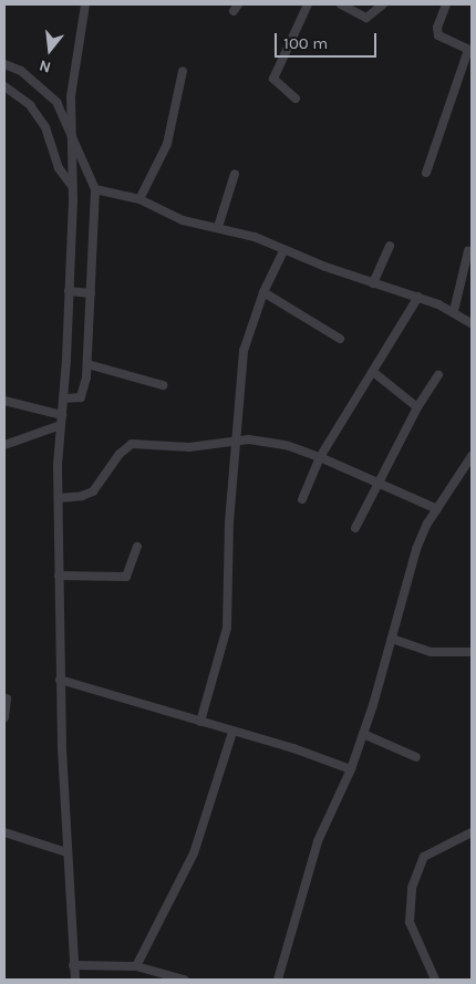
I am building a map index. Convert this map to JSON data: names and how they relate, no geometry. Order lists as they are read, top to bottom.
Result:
{
  "scale_bar": "100 m",
  "north": "bottom"
}
